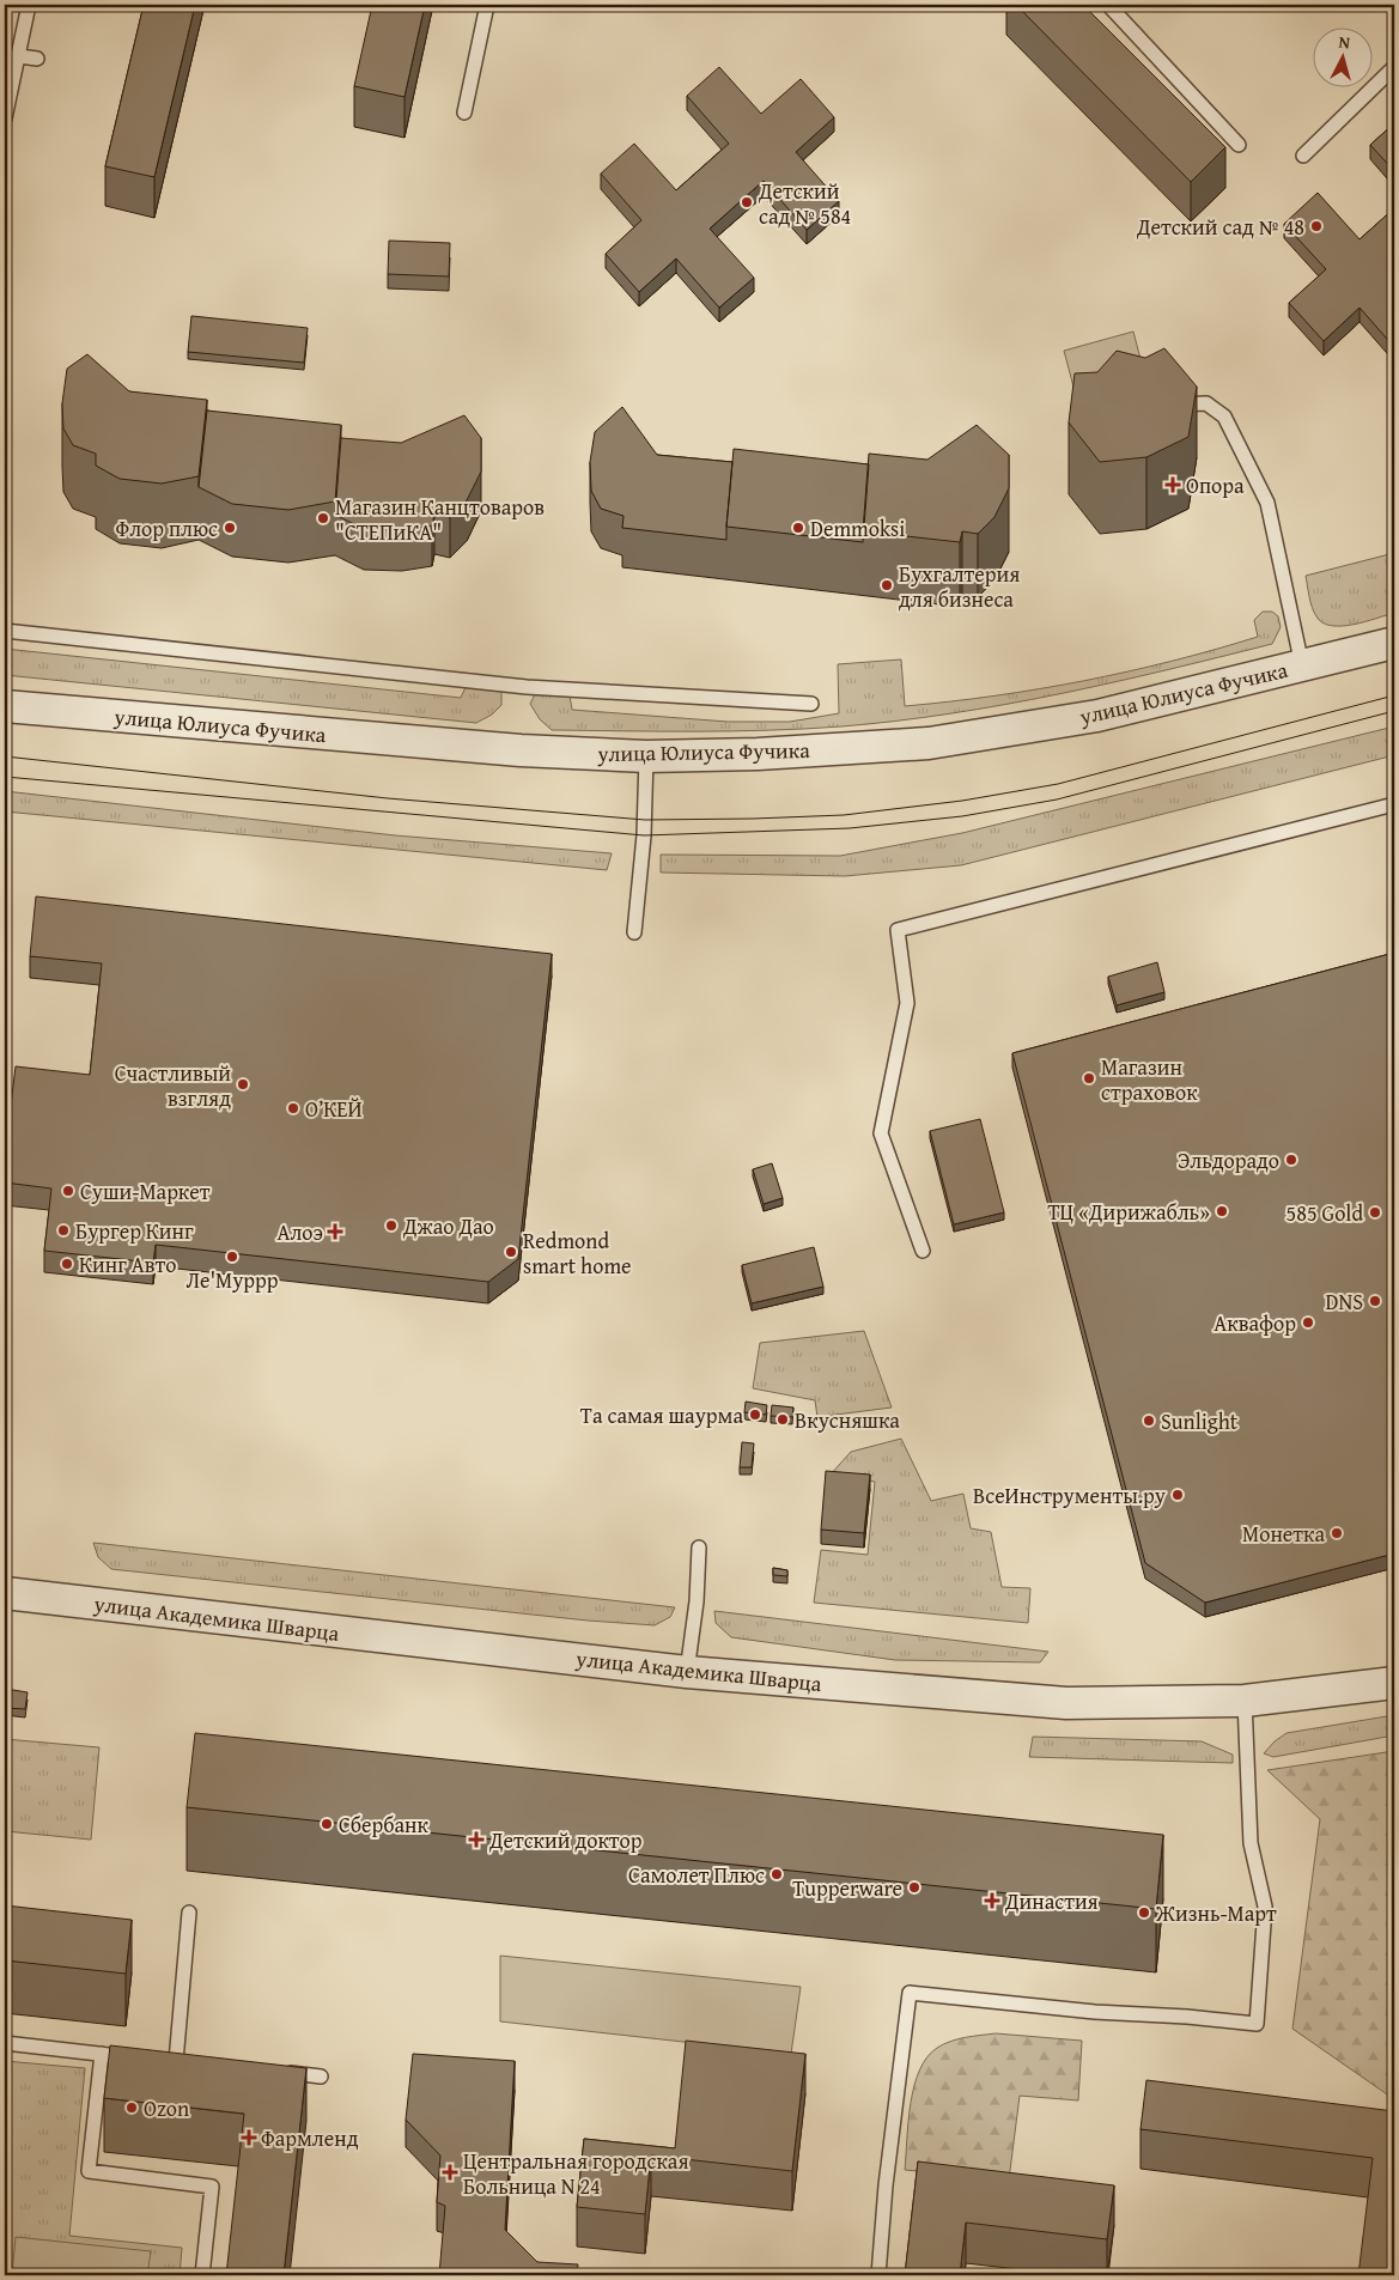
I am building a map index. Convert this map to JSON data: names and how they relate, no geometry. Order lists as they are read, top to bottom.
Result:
{
  "streets": {
    "street": ["улица Юлиуса Фучика", "улица Академика Шварца"]
  },
  "places": {
    "other": [
      "Детский сад № 584",
      "Детский сад № 48",
      "Магазин Канцтоваров \"СТЕПиКА\"",
      "Флор плюс",
      "Demmoksi",
      "Бухгалтерия для бизнеса",
      "Магазин страховок",
      "Счастливый взгляд",
      "О’КЕЙ",
      "Эльдорадо",
      "Суши-Маркет",
      "ТЦ «Дирижабль»",
      "585 Gold",
      "Джао Дао",
      "Бургер Кинг",
      "Redmond smart home",
      "Ле'Муррр",
      "Кинг Авто",
      "DNS",
      "Аквафор",
      "Та самая шаурма",
      "Вкусняшка",
      "Sunlight",
      "ВсеИнструменты.ру",
      "Монетка",
      "Сбербанк",
      "Самолет Плюс",
      "Tupperware",
      "Жизнь-Март",
      "Ozon"
    ],
    "health": [
      "Опора",
      "Алоэ",
      "Детский доктор",
      "Династия",
      "Фармленд",
      "Центральная городская Больница N 24"
    ]
  },
  "north": "top"
}
